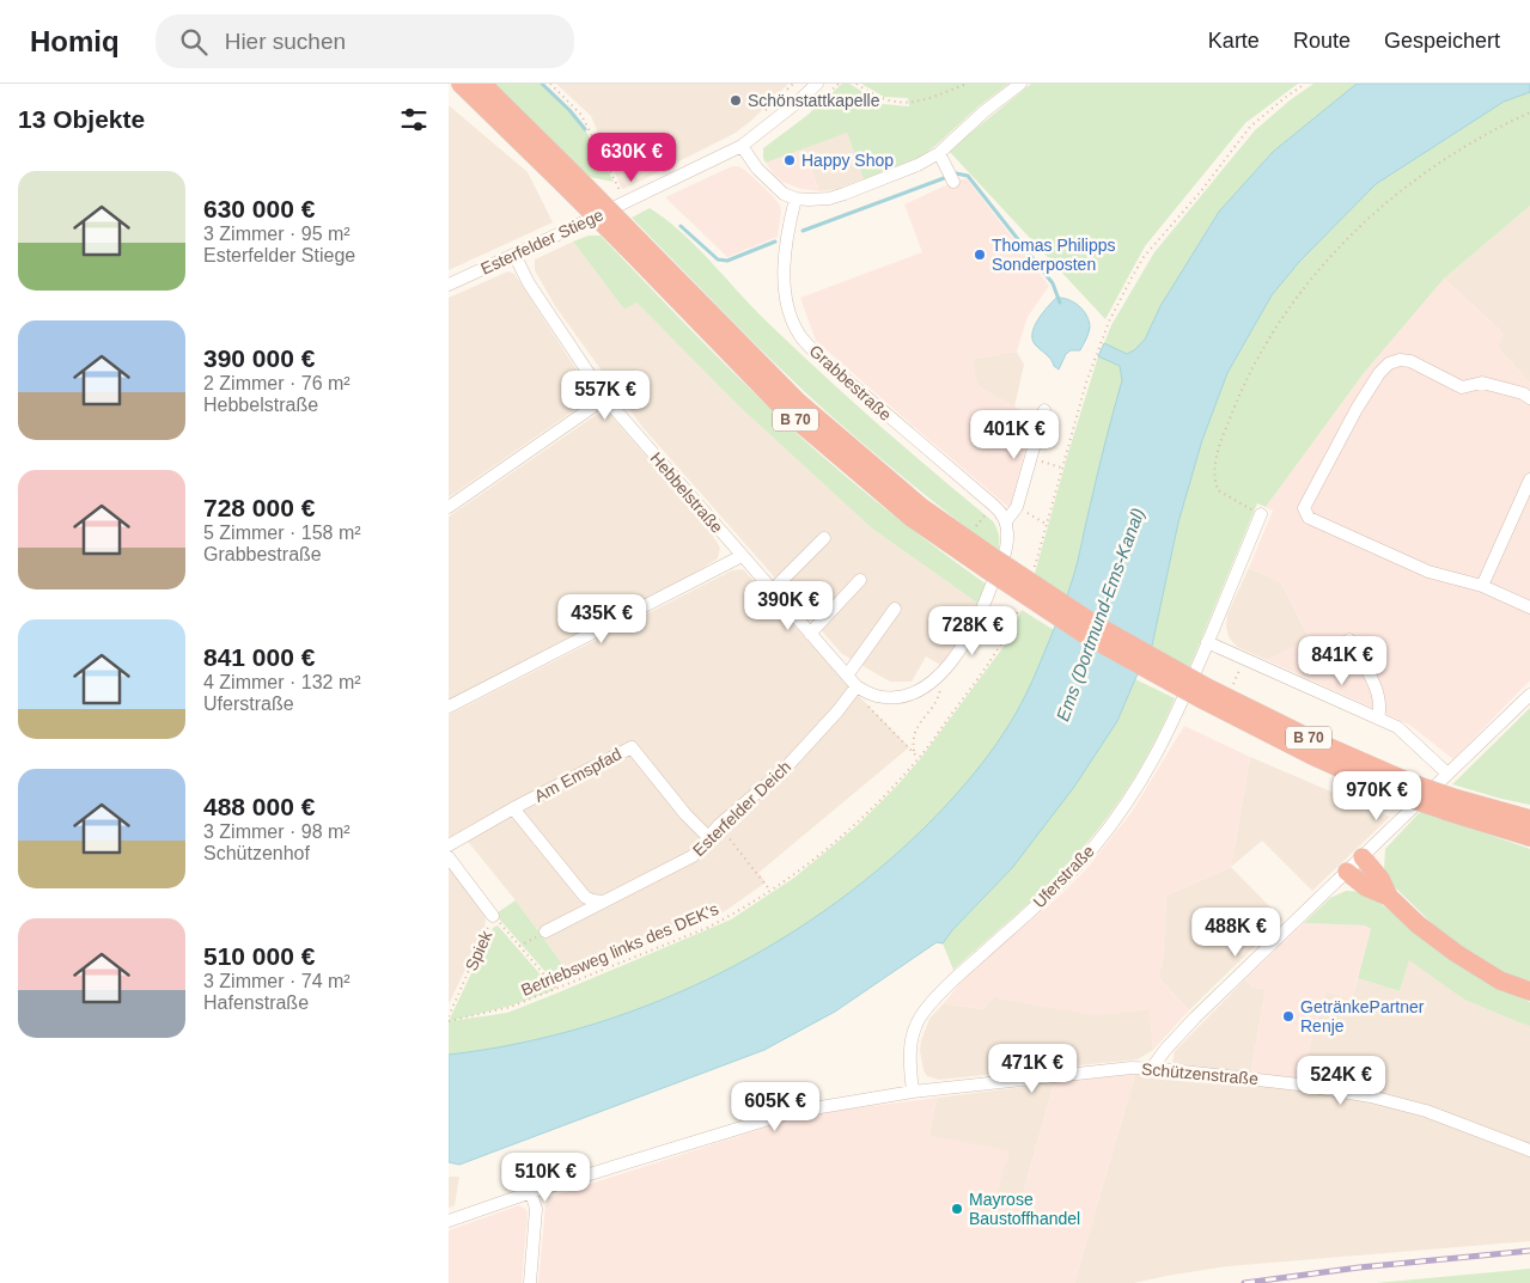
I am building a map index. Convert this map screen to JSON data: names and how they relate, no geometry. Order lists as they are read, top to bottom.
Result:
{
  "streets": {
    "highway": ["B 70"],
    "street": [
      "Esterfelder Stiege",
      "Grabbestraße",
      "Hebbelstraße",
      "Am Emspfad",
      "Esterfelder Deich",
      "Uferstraße",
      "Spiek",
      "Schützenstraße"
    ],
    "path": ["Betriebsweg links des DEK's"]
  },
  "crossings": [
    ["Esterfelder Stiege", "Hebbelstraße"],
    ["Hebbelstraße", "Esterfelder Deich"],
    ["Am Emspfad", "Esterfelder Deich"],
    ["Uferstraße", "Schützenstraße"],
    ["Betriebsweg links des DEK's", "Spiek"]
  ],
  "water": ["Ems (Dortmund-Ems-Kanal)"],
  "places": [
    "Schönstattkapelle",
    "Happy Shop",
    "Thomas Philipps Sonderposten",
    "GetränkePartner Renje",
    "Mayrose Baustoffhandel"
  ],
  "page": {
    "header": "Homiq",
    "search": "Hier suchen",
    "nav": ["Karte", "Route", "Gespeichert"],
    "heading": "13 Objekte",
    "price": [
      "630K €",
      "557K €",
      "401K €",
      "390K €",
      "435K €",
      "728K €",
      "841K €",
      "970K €",
      "488K €",
      "471K €",
      "524K €",
      "605K €",
      "510K €"
    ],
    "list": [
      {
        "name": "630 000 €",
        "note": "3 Zimmer · 95 m² · Esterfelder Stiege"
      },
      {
        "name": "390 000 €",
        "note": "2 Zimmer · 76 m² · Hebbelstraße"
      },
      {
        "name": "728 000 €",
        "note": "5 Zimmer · 158 m² · Grabbestraße"
      },
      {
        "name": "841 000 €",
        "note": "4 Zimmer · 132 m² · Uferstraße"
      },
      {
        "name": "488 000 €",
        "note": "3 Zimmer · 98 m² · Schützenhof"
      },
      {
        "name": "510 000 €",
        "note": "3 Zimmer · 74 m² · Hafenstraße"
      }
    ]
  }
}
